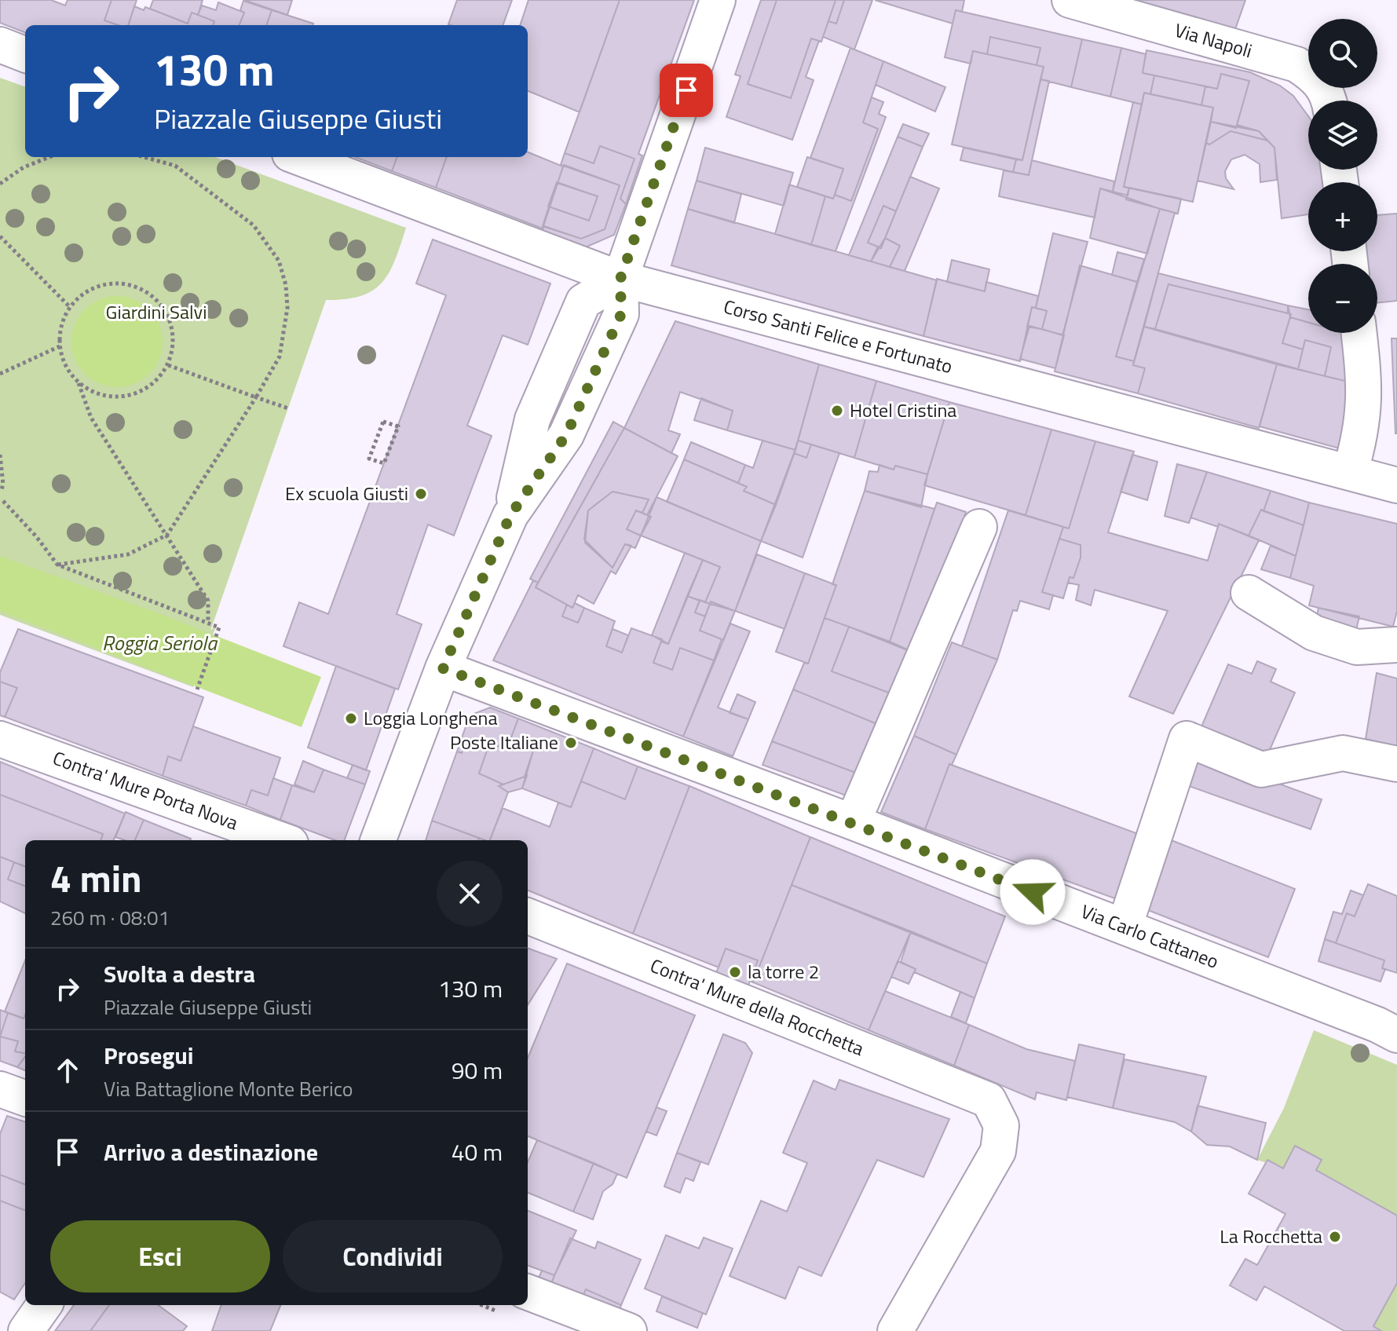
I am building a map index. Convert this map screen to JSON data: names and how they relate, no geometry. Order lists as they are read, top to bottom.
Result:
{
  "streets": {
    "street": [
      "Via Napoli",
      "Corso Santi Felice e Fortunato",
      "Contra' Mure Porta Nova",
      "Via Carlo Cattaneo",
      "Contra' Mure della Rocchetta"
    ]
  },
  "water": ["Roggia Seriola"],
  "parks": ["Giardini Salvi"],
  "places": [
    "Hotel Cristina",
    "Ex scuola Giusti",
    "Loggia Longhena",
    "Poste Italiane",
    "la torre 2",
    "La Rocchetta"
  ],
  "page": {
    "map_buttons": ["+", "−"],
    "turn": ["130 m", "Piazzale Giuseppe Giusti"],
    "heading": ["4 min", "260 m · 08:01"],
    "list": [
      {
        "name": "Svolta a destra",
        "note": "Piazzale Giuseppe Giusti",
        "value": "130 m"
      },
      {
        "name": "Prosegui",
        "note": "Via Battaglione Monte Berico",
        "value": "90 m"
      },
      {
        "name": "Arrivo a destinazione",
        "value": "40 m"
      }
    ],
    "buttons": ["Esci", "Condividi"]
  }
}
